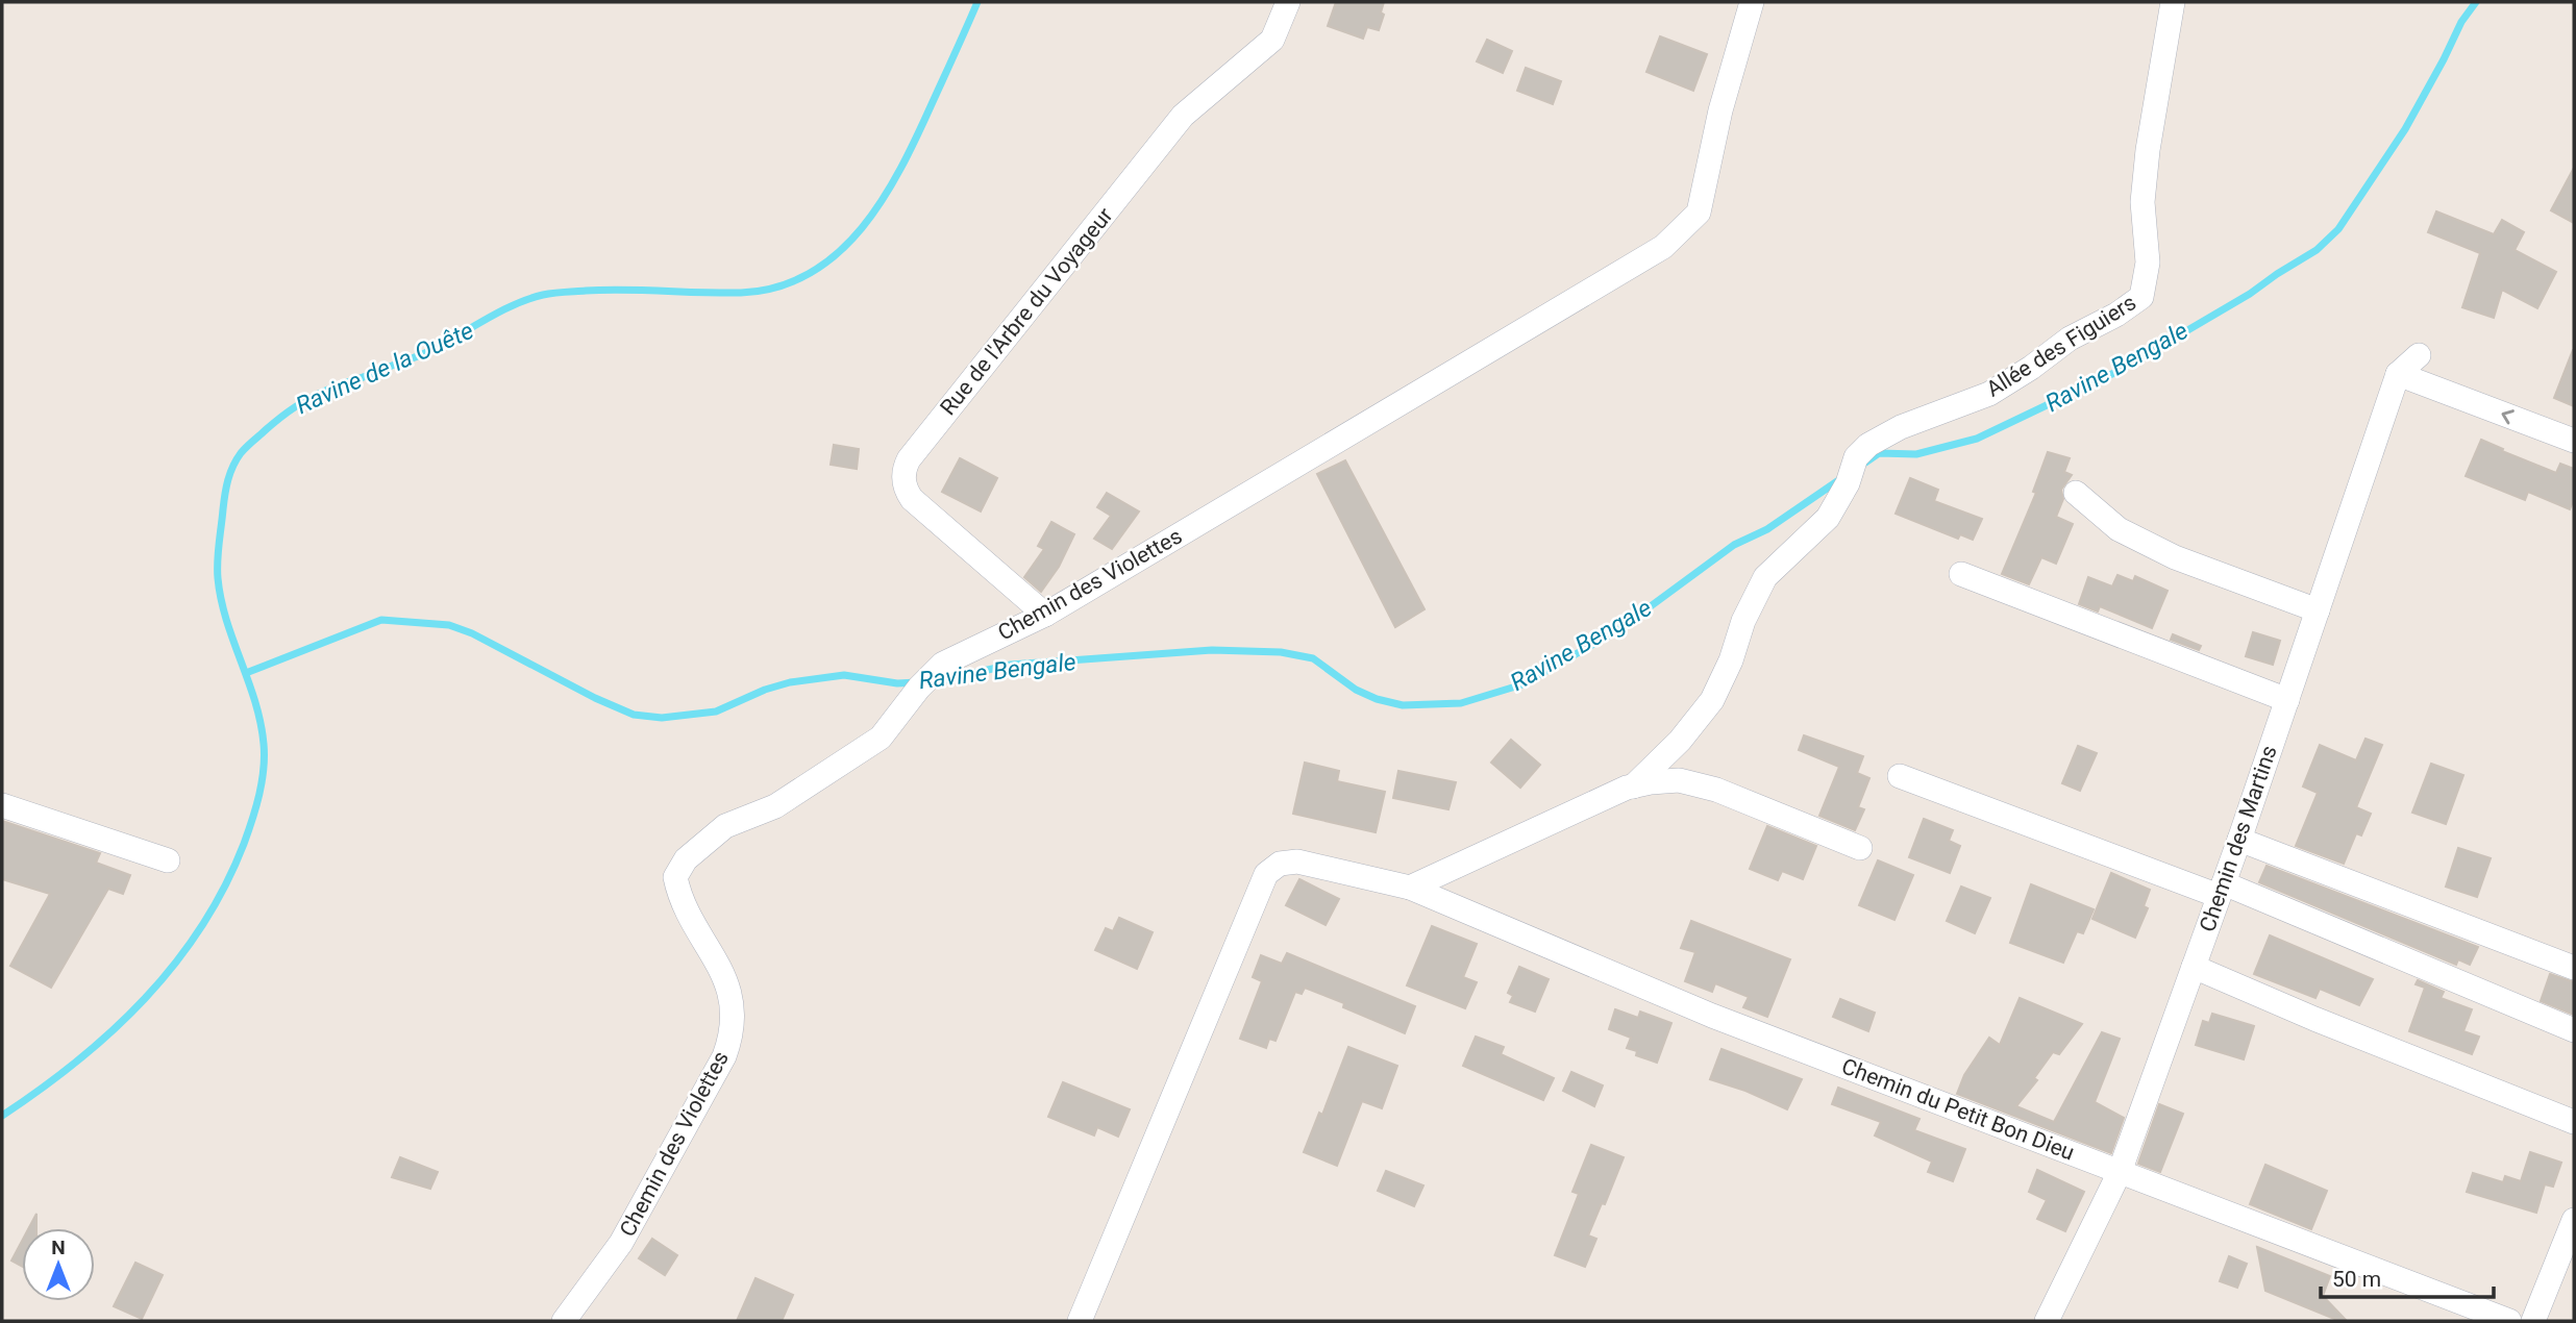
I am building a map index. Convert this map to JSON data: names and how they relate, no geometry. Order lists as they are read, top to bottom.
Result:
{
  "streets": {
    "street": [
      "Rue de l'Arbre du Voyageur",
      "Allée des Figuiers",
      "Chemin des Violettes",
      "Chemin des Martins",
      "Chemin du Petit Bon Dieu"
    ]
  },
  "crossings": [
    ["Rue de l'Arbre du Voyageur", "Chemin des Violettes"],
    ["Chemin des Martins", "Chemin du Petit Bon Dieu"]
  ],
  "water": ["Ravine Bengale", "Ravine de la Ouête"],
  "scale_bar": "50 m",
  "north": "top"
}
